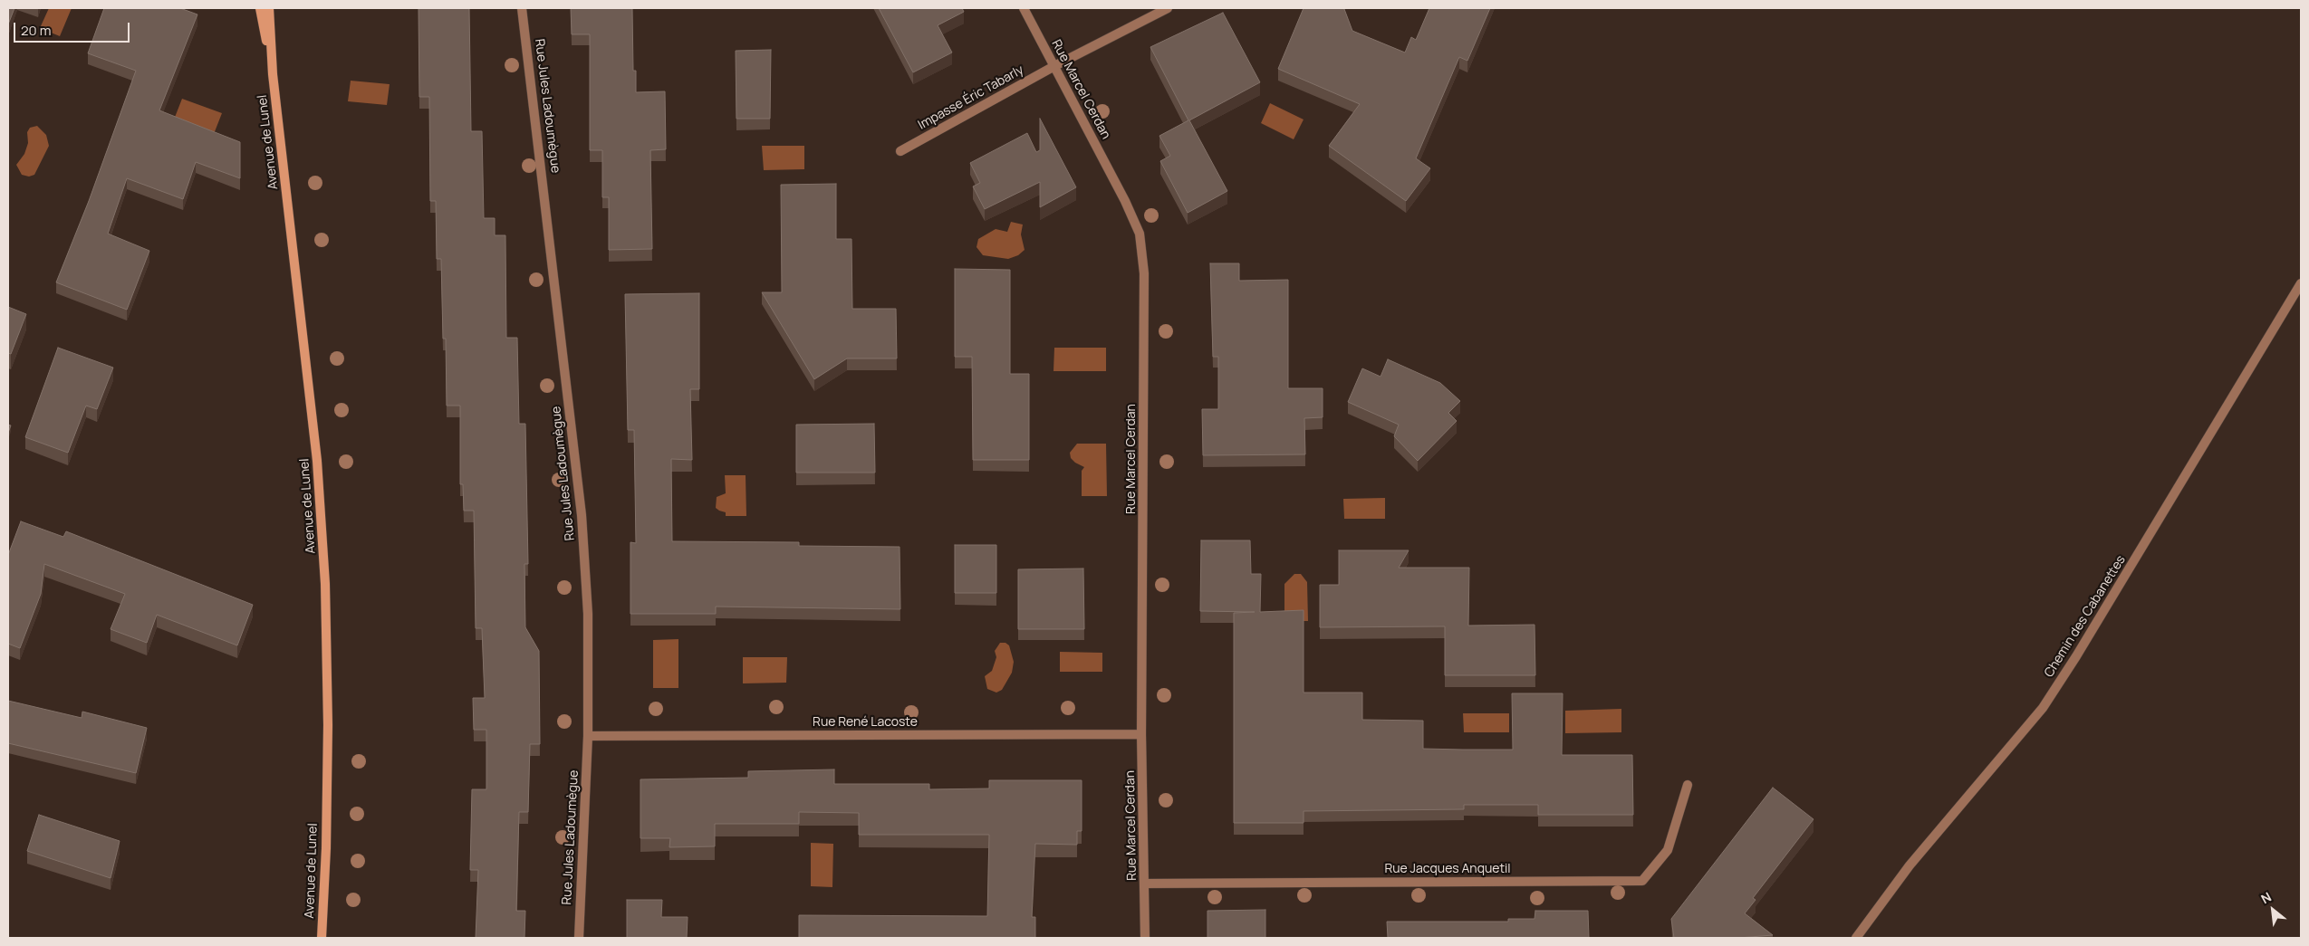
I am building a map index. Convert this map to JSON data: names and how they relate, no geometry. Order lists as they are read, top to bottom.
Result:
{
  "streets": {
    "main road": ["Avenue de Lunel"],
    "street": [
      "Rue Marcel Cerdan",
      "Impasse Éric Tabarly",
      "Rue Jules Ladoumègue",
      "Chemin des Cabanettes",
      "Rue René Lacoste",
      "Rue Jacques Anquetil"
    ]
  },
  "crossings": [
    ["Rue Marcel Cerdan", "Impasse Éric Tabarly"],
    ["Rue Marcel Cerdan", "Rue René Lacoste"],
    ["Rue Marcel Cerdan", "Rue Jacques Anquetil"],
    ["Rue Jules Ladoumègue", "Rue René Lacoste"]
  ],
  "scale_bar": "20 m",
  "north": "top left"
}
